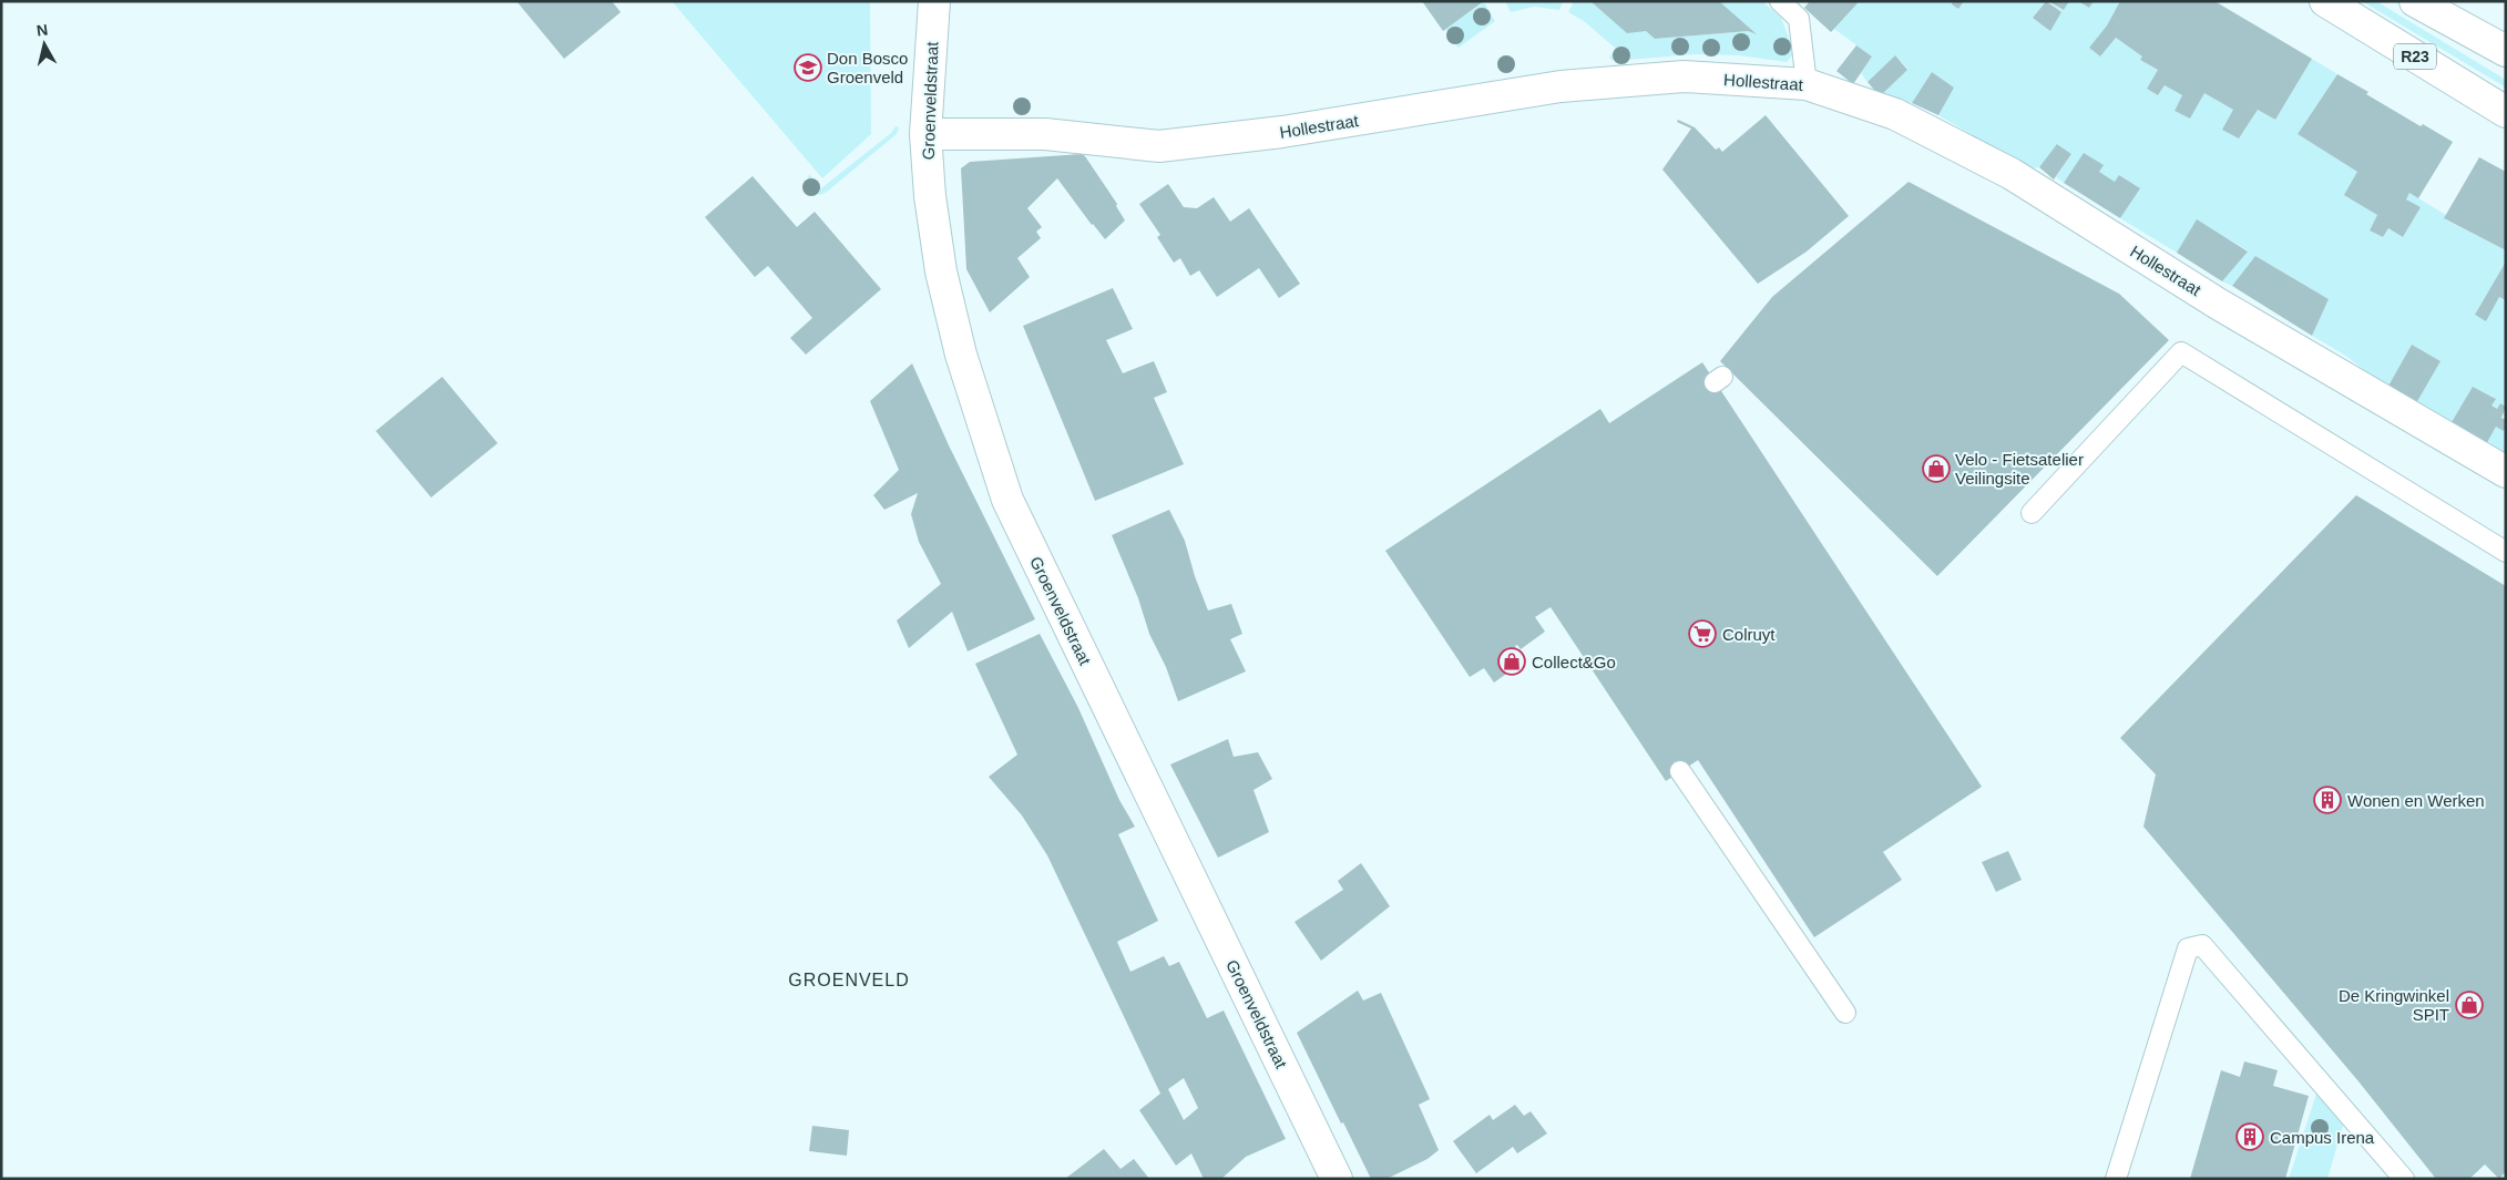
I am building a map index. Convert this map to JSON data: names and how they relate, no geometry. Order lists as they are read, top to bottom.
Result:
{
  "streets": {
    "street": ["R23", "Hollestraat", "Groenveldstraat"]
  },
  "crossings": [
    ["Hollestraat", "Groenveldstraat"]
  ],
  "districts": ["GROENVELD"],
  "places": {
    "school or university": ["Don Bosco Groenveld"],
    "shop": ["Velo - Fietsatelier Veilingsite", "Collect&Go", "De Kringwinkel SPIT"],
    "supermarket": ["Colruyt"],
    "building": ["Wonen en Werken", "Campus Irena"]
  },
  "north": "top"
}
